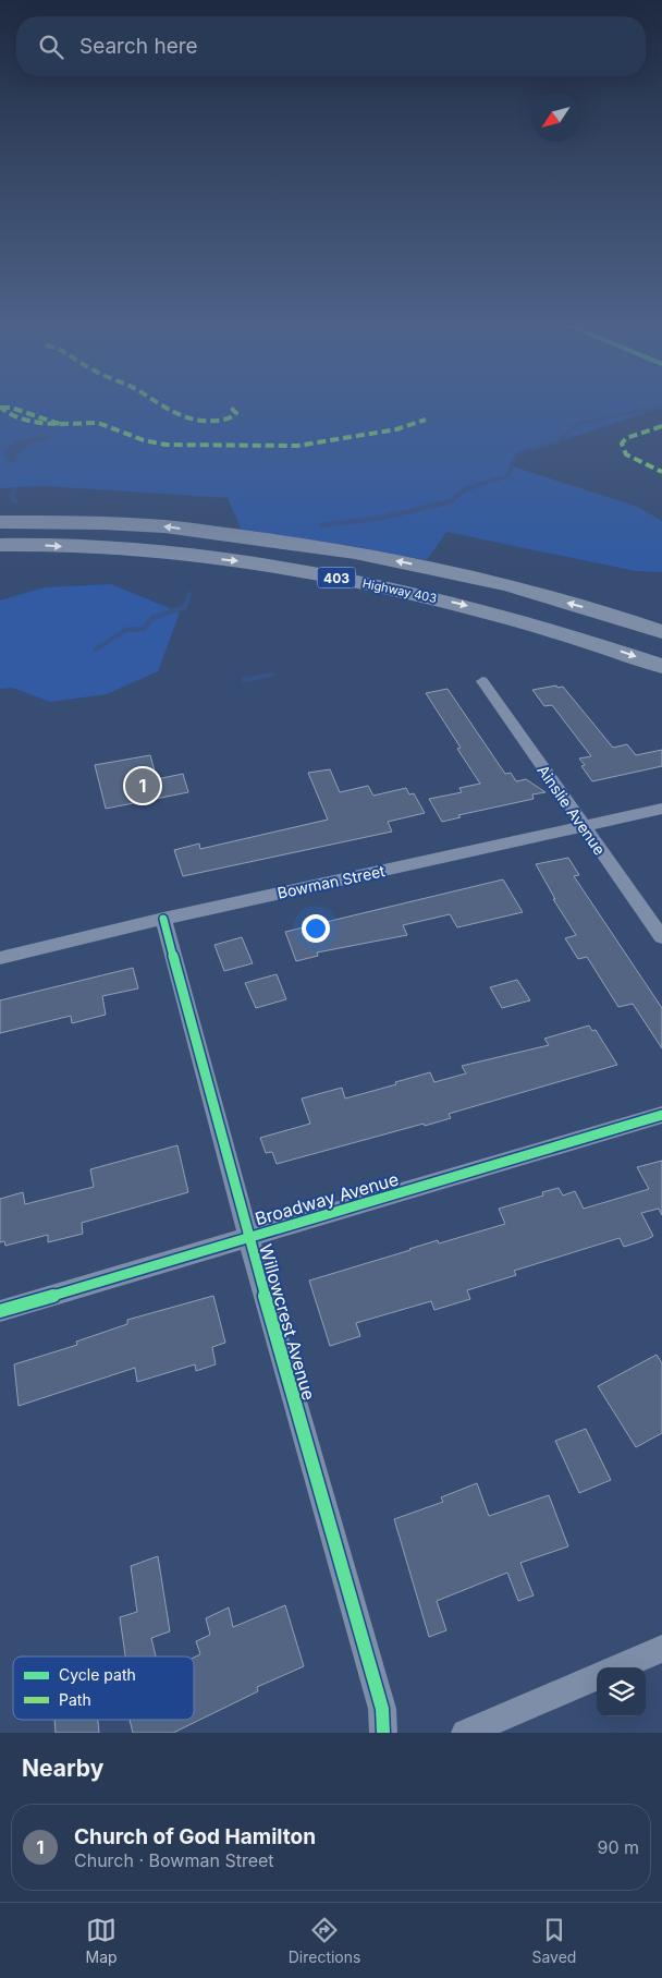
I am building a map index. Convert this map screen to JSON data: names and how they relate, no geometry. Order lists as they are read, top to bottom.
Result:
{
  "streets": {
    "highway": ["403", "Highway 403"],
    "street": [
      "Ainslie Avenue",
      "Bowman Street",
      "Broadway Avenue",
      "Willowcrest Avenue"
    ]
  },
  "crossings": [
    ["Ainslie Avenue", "Bowman Street"],
    ["Bowman Street", "Willowcrest Avenue"],
    ["Broadway Avenue", "Willowcrest Avenue"]
  ],
  "legend": ["Cycle path", "Path"],
  "north": "bottom left",
  "page": {
    "search": "Search here",
    "pins": "1",
    "heading": "Nearby",
    "list": [
      {
        "mark": "1",
        "name": "Church of God Hamilton",
        "note": "Church · Bowman Street",
        "value": "90 m"
      }
    ],
    "nav": ["Map", "Directions", "Saved"]
  }
}
